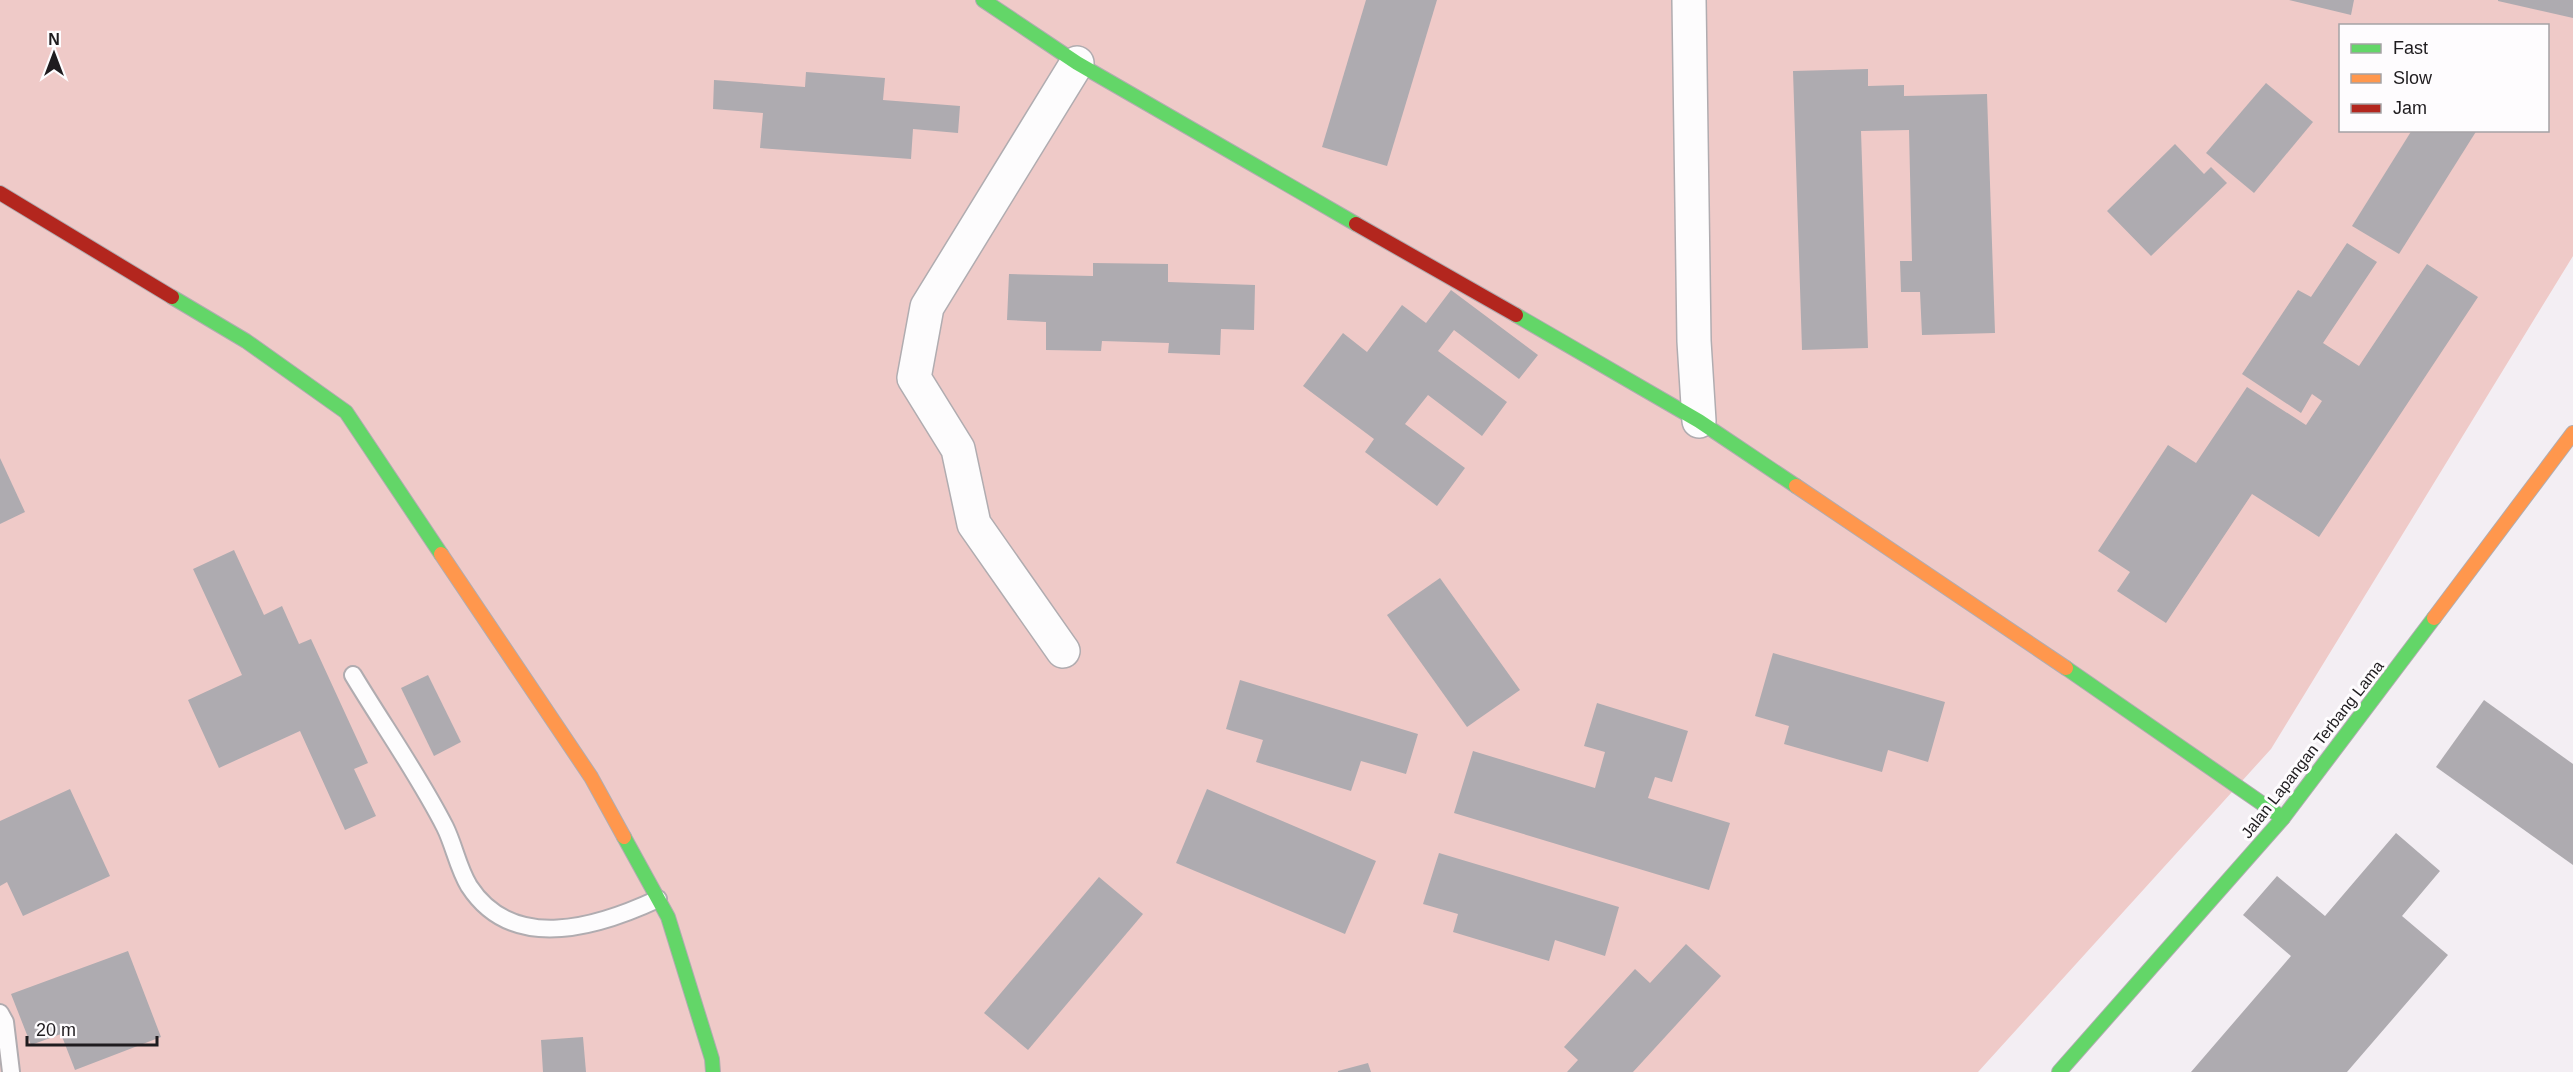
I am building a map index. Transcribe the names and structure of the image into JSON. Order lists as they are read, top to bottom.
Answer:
{
  "streets": {
    "street": ["Jalan Lapangan Terbang Lama"]
  },
  "legend": ["Fast", "Slow", "Jam"],
  "scale_bar": "20 m",
  "north": "top"
}
